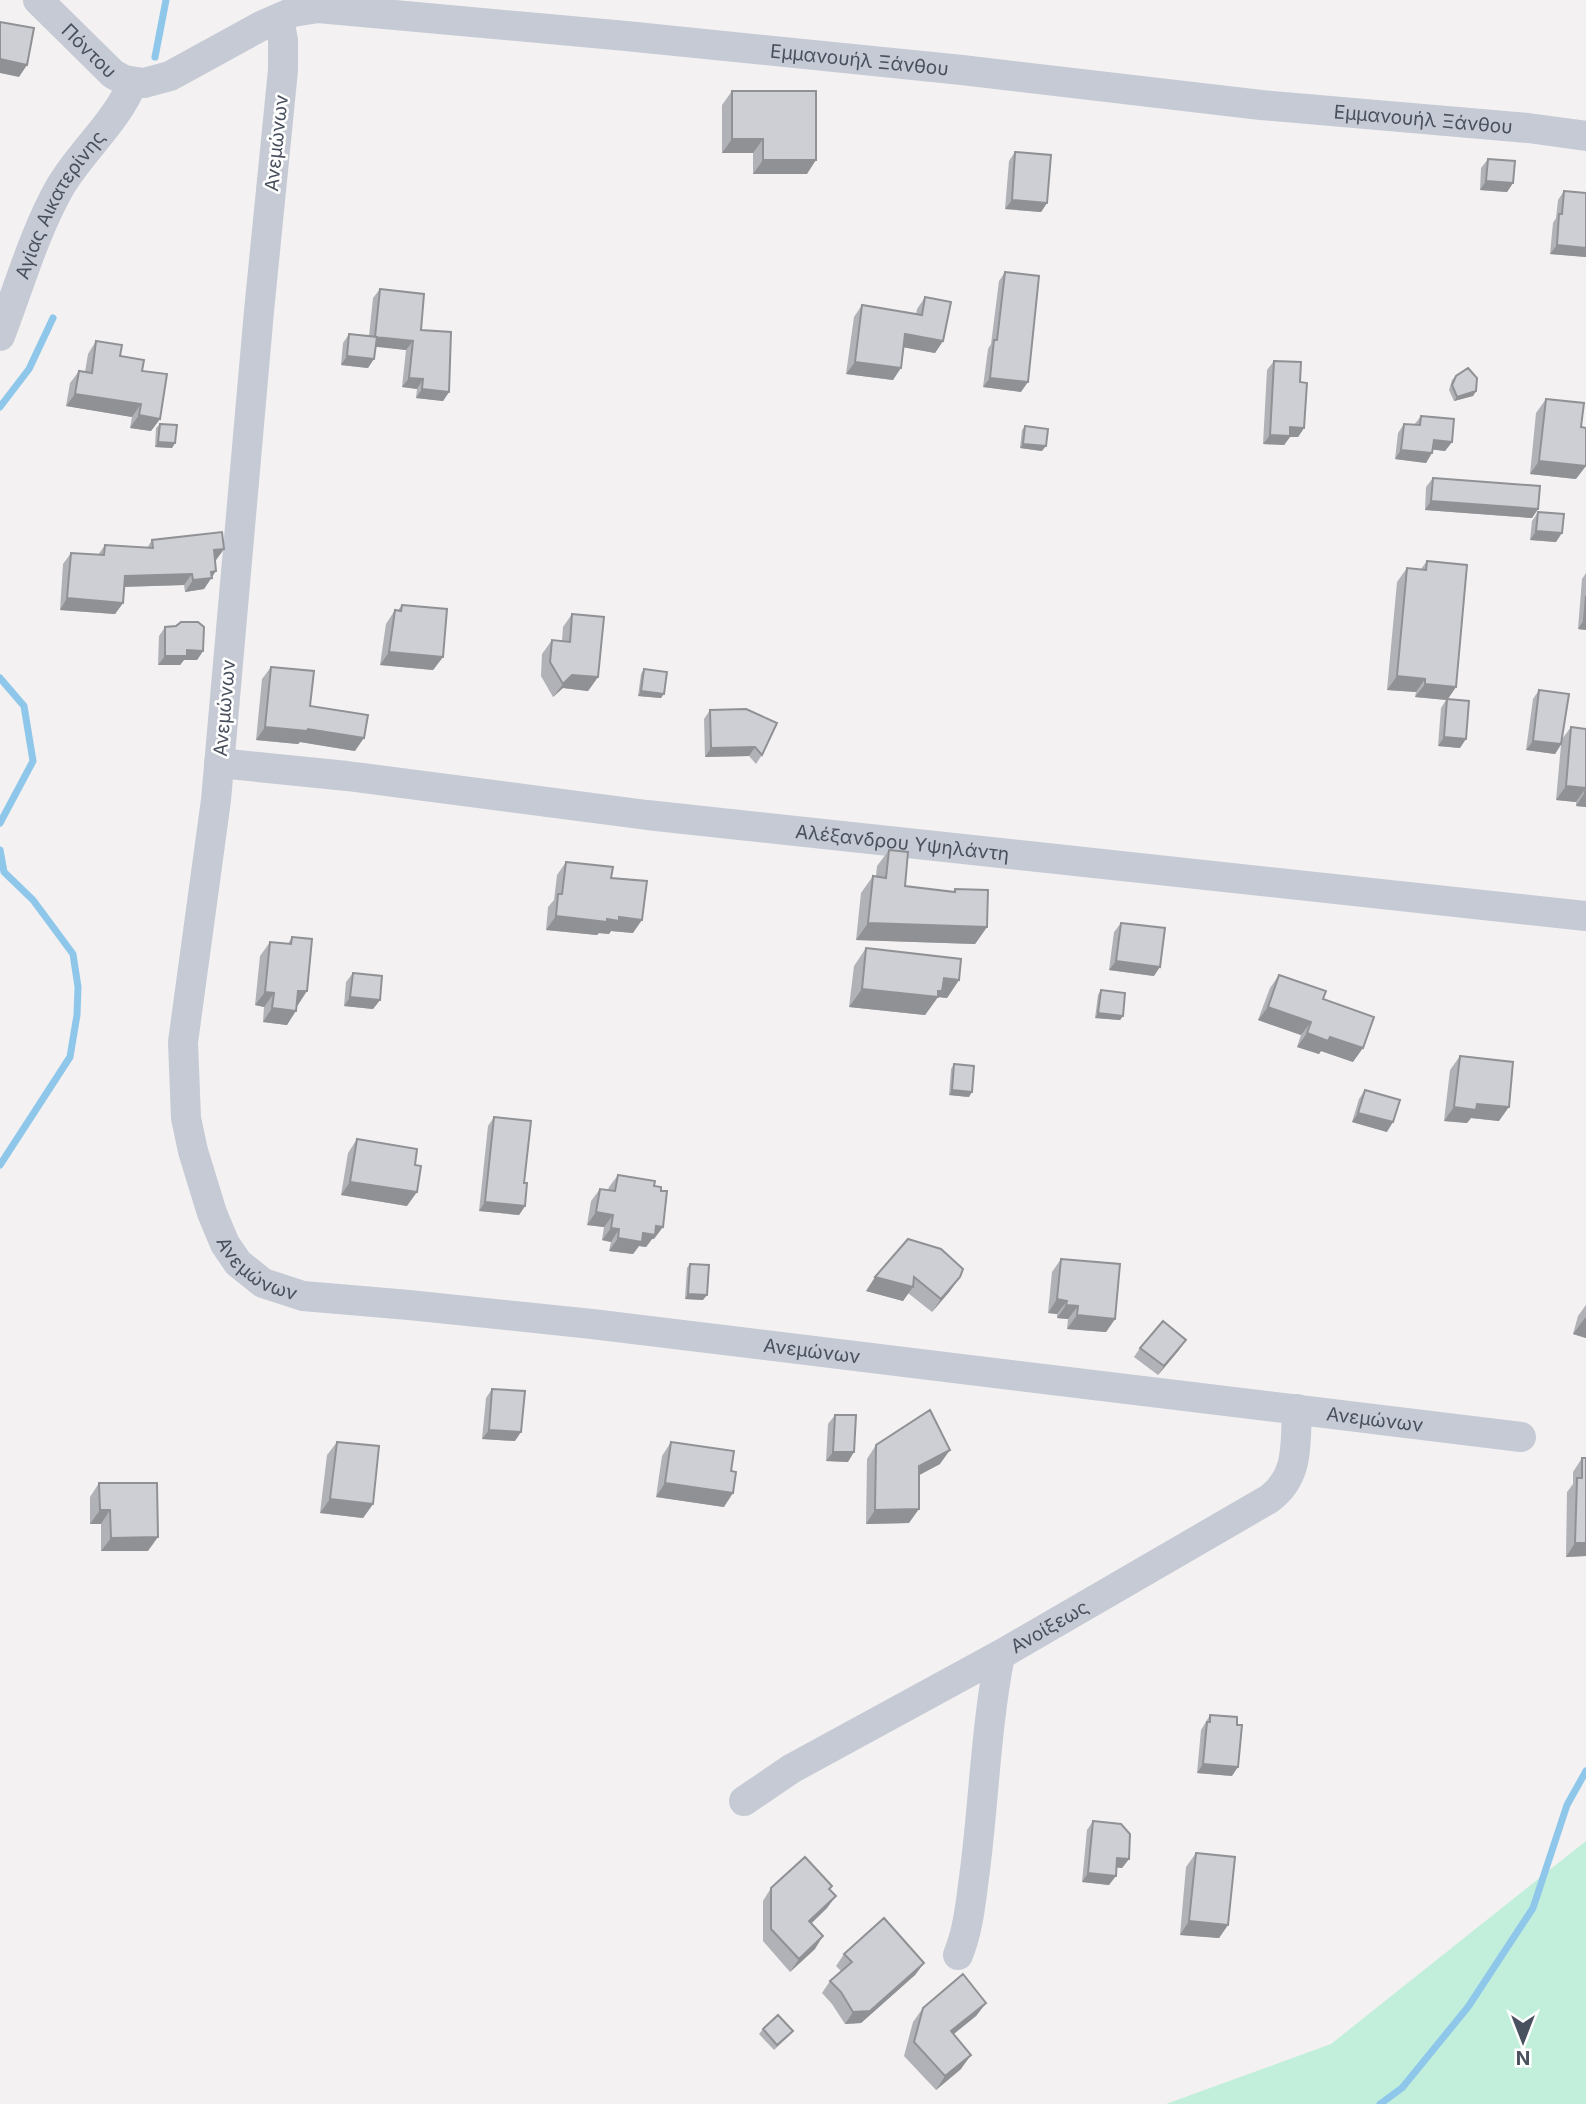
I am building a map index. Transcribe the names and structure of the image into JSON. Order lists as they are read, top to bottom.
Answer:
{
  "streets": {
    "street": [
      "Πόντου",
      "Εμμανουήλ Ξάνθου",
      "Ανεμώνων",
      "Αγίας Αικατερίνης",
      "Αλέξανδρου Υψηλάντη",
      "Ανοίξεως"
    ]
  },
  "crossings": [
    ["Πόντου", "Εμμανουήλ Ξάνθου"],
    ["Πόντου", "Αγίας Αικατερίνης"],
    ["Εμμανουήλ Ξάνθου", "Ανεμώνων"],
    ["Εμμανουήλ Ξάνθου", "Αγίας Αικατερίνης"],
    ["Ανεμώνων", "Αλέξανδρου Υψηλάντη"],
    ["Ανεμώνων", "Ανοίξεως"]
  ],
  "north": "bottom"
}
